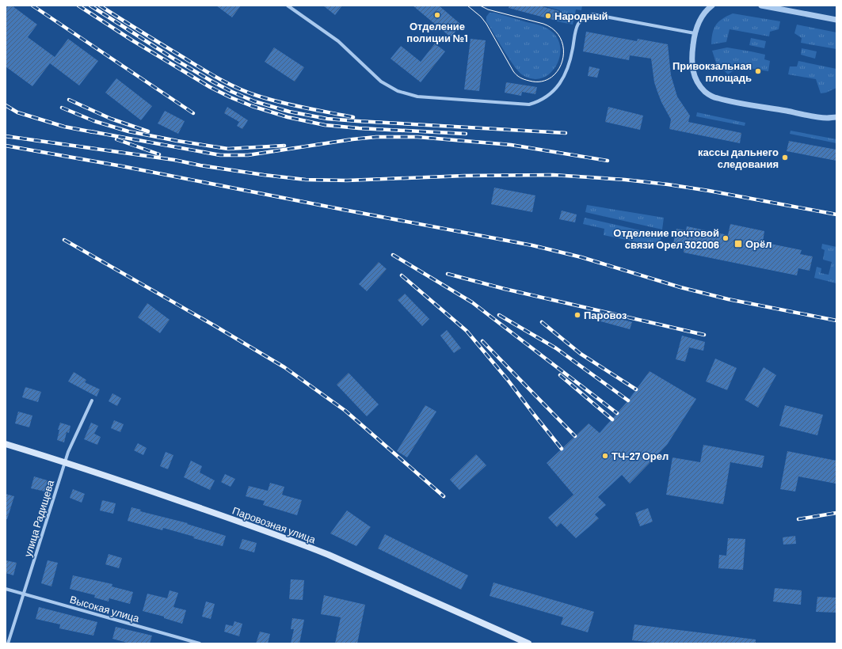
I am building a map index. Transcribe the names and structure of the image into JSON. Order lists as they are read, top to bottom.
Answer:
{
  "streets": {
    "main road": ["Паровозная улица"],
    "street": ["улица Радищева", "Высокая улица"]
  },
  "crossings": [
    ["улица Радищева", "Паровозная улица"],
    ["улица Радищева", "Высокая улица"]
  ],
  "places": {
    "other": [
      "Отделение полиции №1",
      "Народный",
      "Привокзальная площадь",
      "кассы дальнего следования",
      "Отделение почтовой связи Орел 302006",
      "Паровоз",
      "ТЧ-27 Орел"
    ],
    "transit": ["Орёл"]
  }
}
